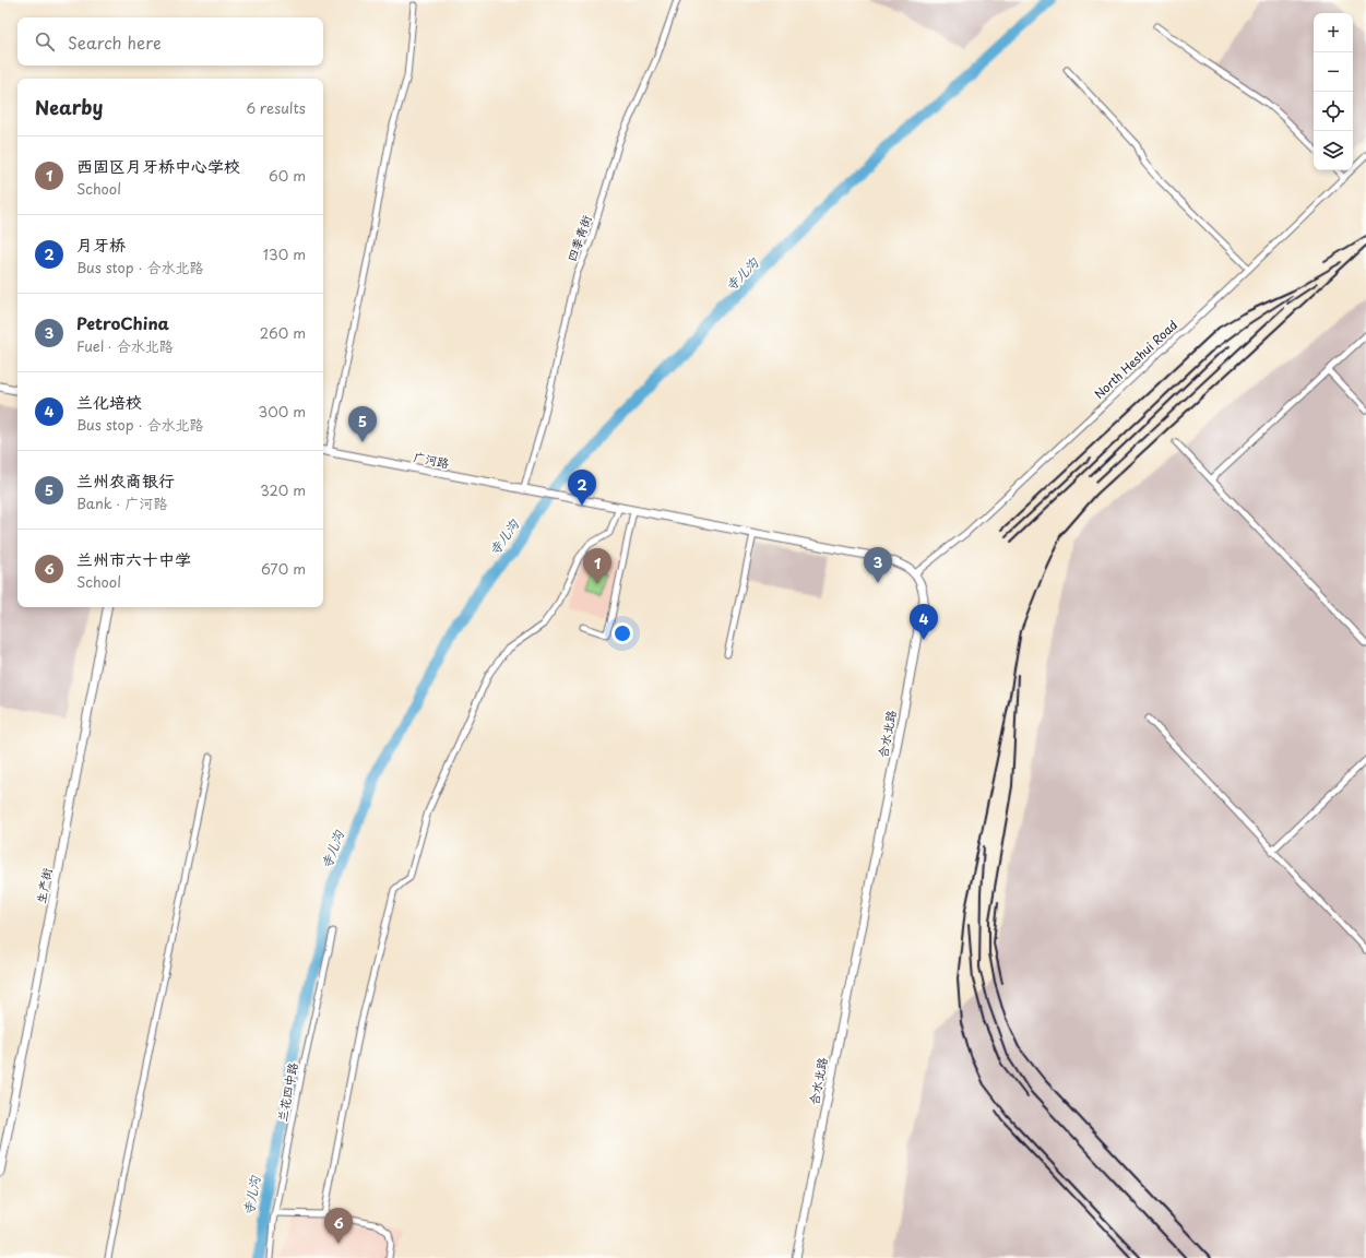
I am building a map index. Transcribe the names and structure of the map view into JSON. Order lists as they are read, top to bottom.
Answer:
{
  "streets": {
    "street": [
      "四季青街",
      "North Heshui Road",
      "广河路",
      "合水北路",
      "生产街",
      "兰花四中路"
    ]
  },
  "crossings": [
    ["四季青街", "广河路"],
    ["North Heshui Road", "合水北路"]
  ],
  "water": ["寺儿沟"],
  "page": {
    "map_buttons": ["+", "−"],
    "search": "Search here",
    "heading": ["Nearby", "6 results"],
    "list": [
      {
        "mark": "1",
        "name": "西固区月牙桥中心学校",
        "note": "School",
        "value": "60 m"
      },
      {
        "mark": "2",
        "name": "月牙桥",
        "note": "Bus stop · 合水北路",
        "value": "130 m"
      },
      {
        "mark": "3",
        "name": "PetroChina",
        "note": "Fuel · 合水北路",
        "value": "260 m"
      },
      {
        "mark": "4",
        "name": "兰化培校",
        "note": "Bus stop · 合水北路",
        "value": "300 m"
      },
      {
        "mark": "5",
        "name": "兰州农商银行",
        "note": "Bank · 广河路",
        "value": "320 m"
      },
      {
        "mark": "6",
        "name": "兰州市六十中学",
        "note": "School",
        "value": "670 m"
      }
    ],
    "pins": [
      "5",
      "2",
      "3",
      "1",
      "4",
      "6"
    ]
  }
}
